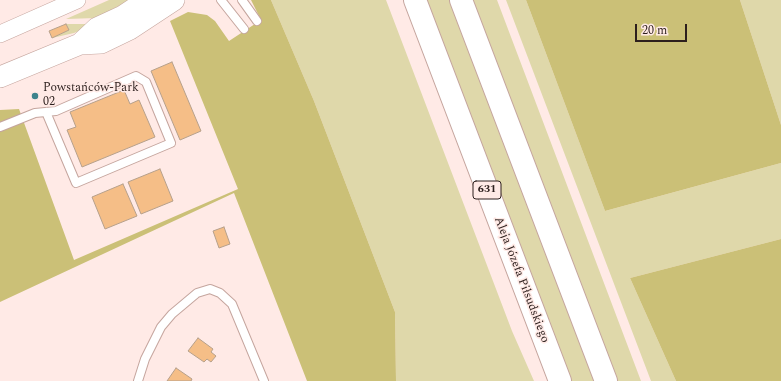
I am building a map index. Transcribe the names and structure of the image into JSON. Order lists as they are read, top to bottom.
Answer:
{
  "streets": {
    "main road": ["631", "Aleja Józefa Piłsudskiego"]
  },
  "places": ["Powstańców-Park 02"],
  "scale_bar": "20 m"
}
